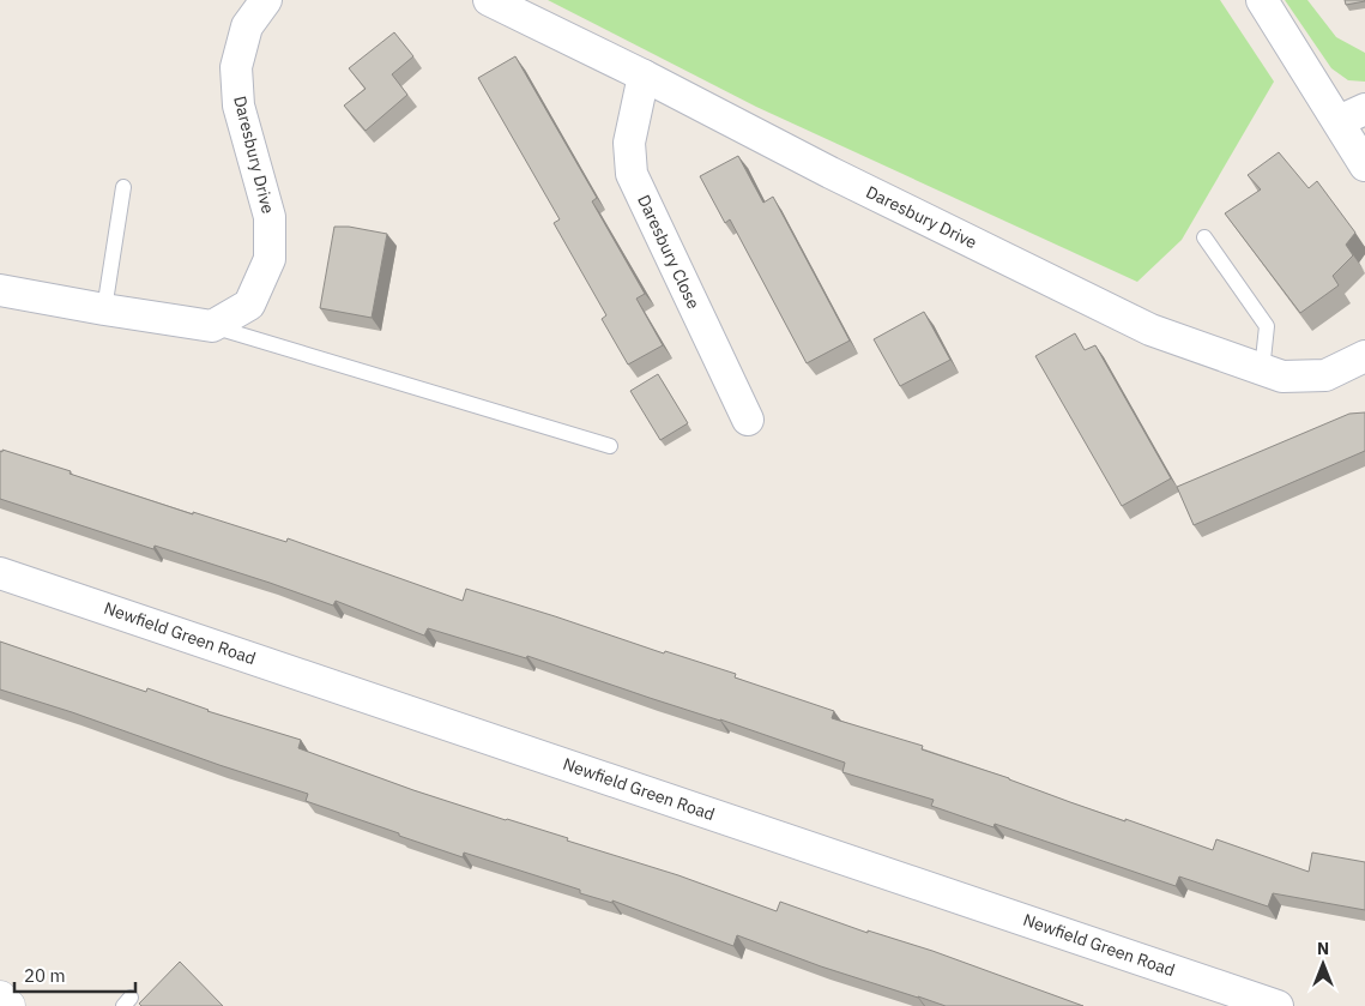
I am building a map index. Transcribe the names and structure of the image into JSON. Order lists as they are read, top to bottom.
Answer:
{
  "streets": {
    "street": ["Daresbury Drive", "Daresbury Close", "Newfield Green Road"]
  },
  "crossings": [
    ["Daresbury Drive", "Daresbury Close"]
  ],
  "scale_bar": "20 m",
  "north": "top"
}
